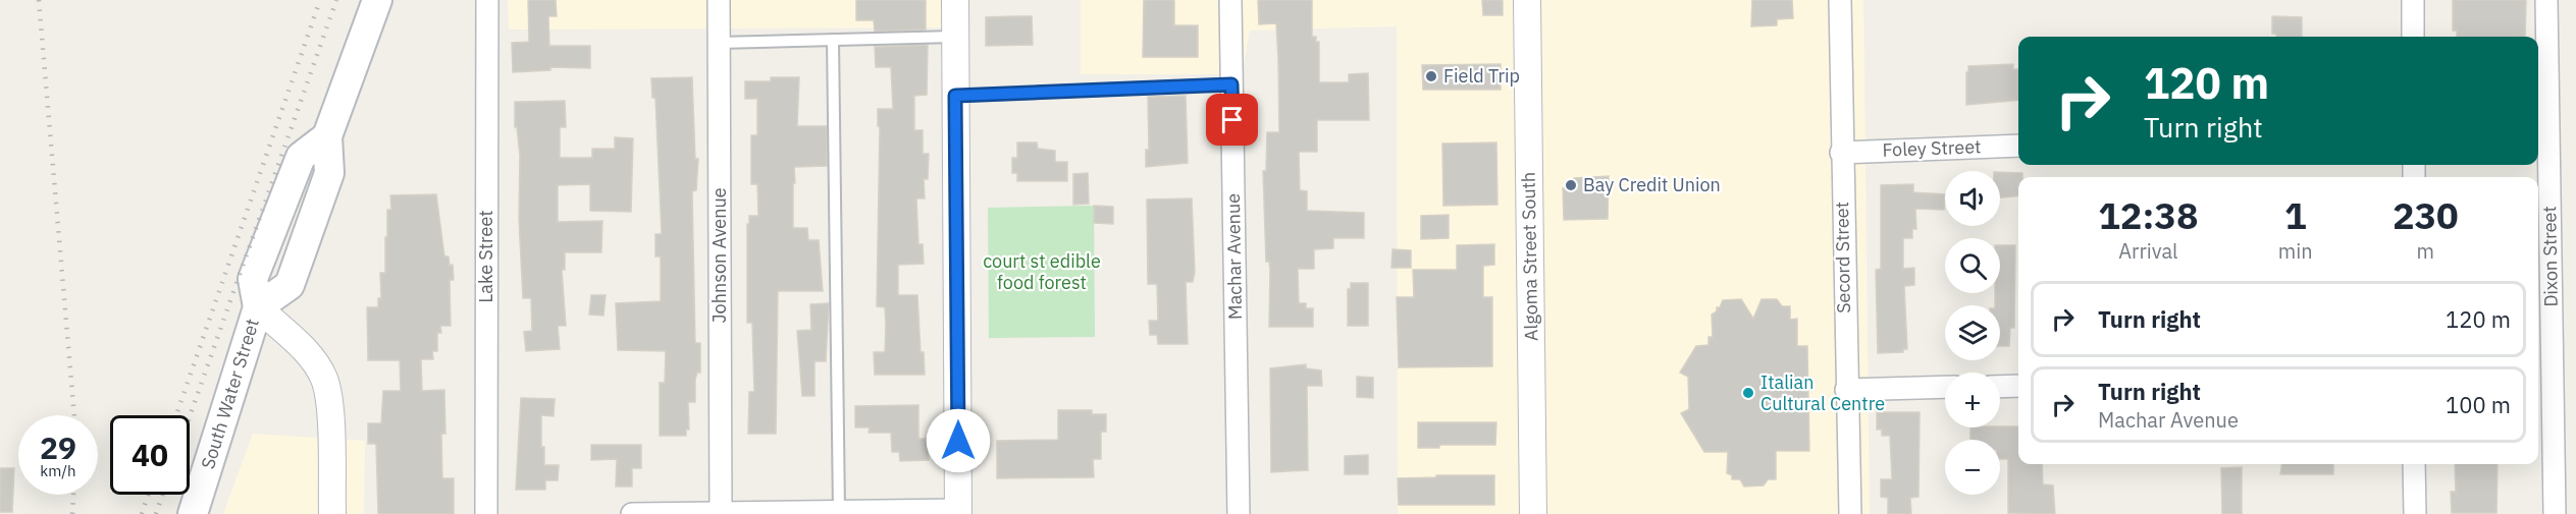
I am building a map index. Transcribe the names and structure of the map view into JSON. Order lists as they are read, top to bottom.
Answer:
{
  "streets": {
    "main road": ["South Water Street"],
    "street": [
      "Foley Street",
      "Johnson Avenue",
      "Lake Street",
      "Machar Avenue",
      "Algoma Street South",
      "Dixon Street",
      "Secord Street"
    ]
  },
  "crossings": [
    ["Foley Street", "Secord Street"]
  ],
  "parks": ["court st edible food forest"],
  "places": ["Field Trip", "Bay Credit Union", "Italian Cultural Centre"],
  "page": {
    "turn": ["120 m", "Turn right"],
    "map_buttons": ["+", "−"],
    "eta": [
      "12:38",
      "Arrival",
      "1",
      "min",
      "230",
      "m"
    ],
    "list": [
      {
        "name": "Turn right",
        "value": "120 m"
      },
      {
        "name": "Turn right",
        "note": "Machar Avenue",
        "value": "100 m"
      }
    ],
    "speed": "29 km/h",
    "limit": "40"
  }
}
